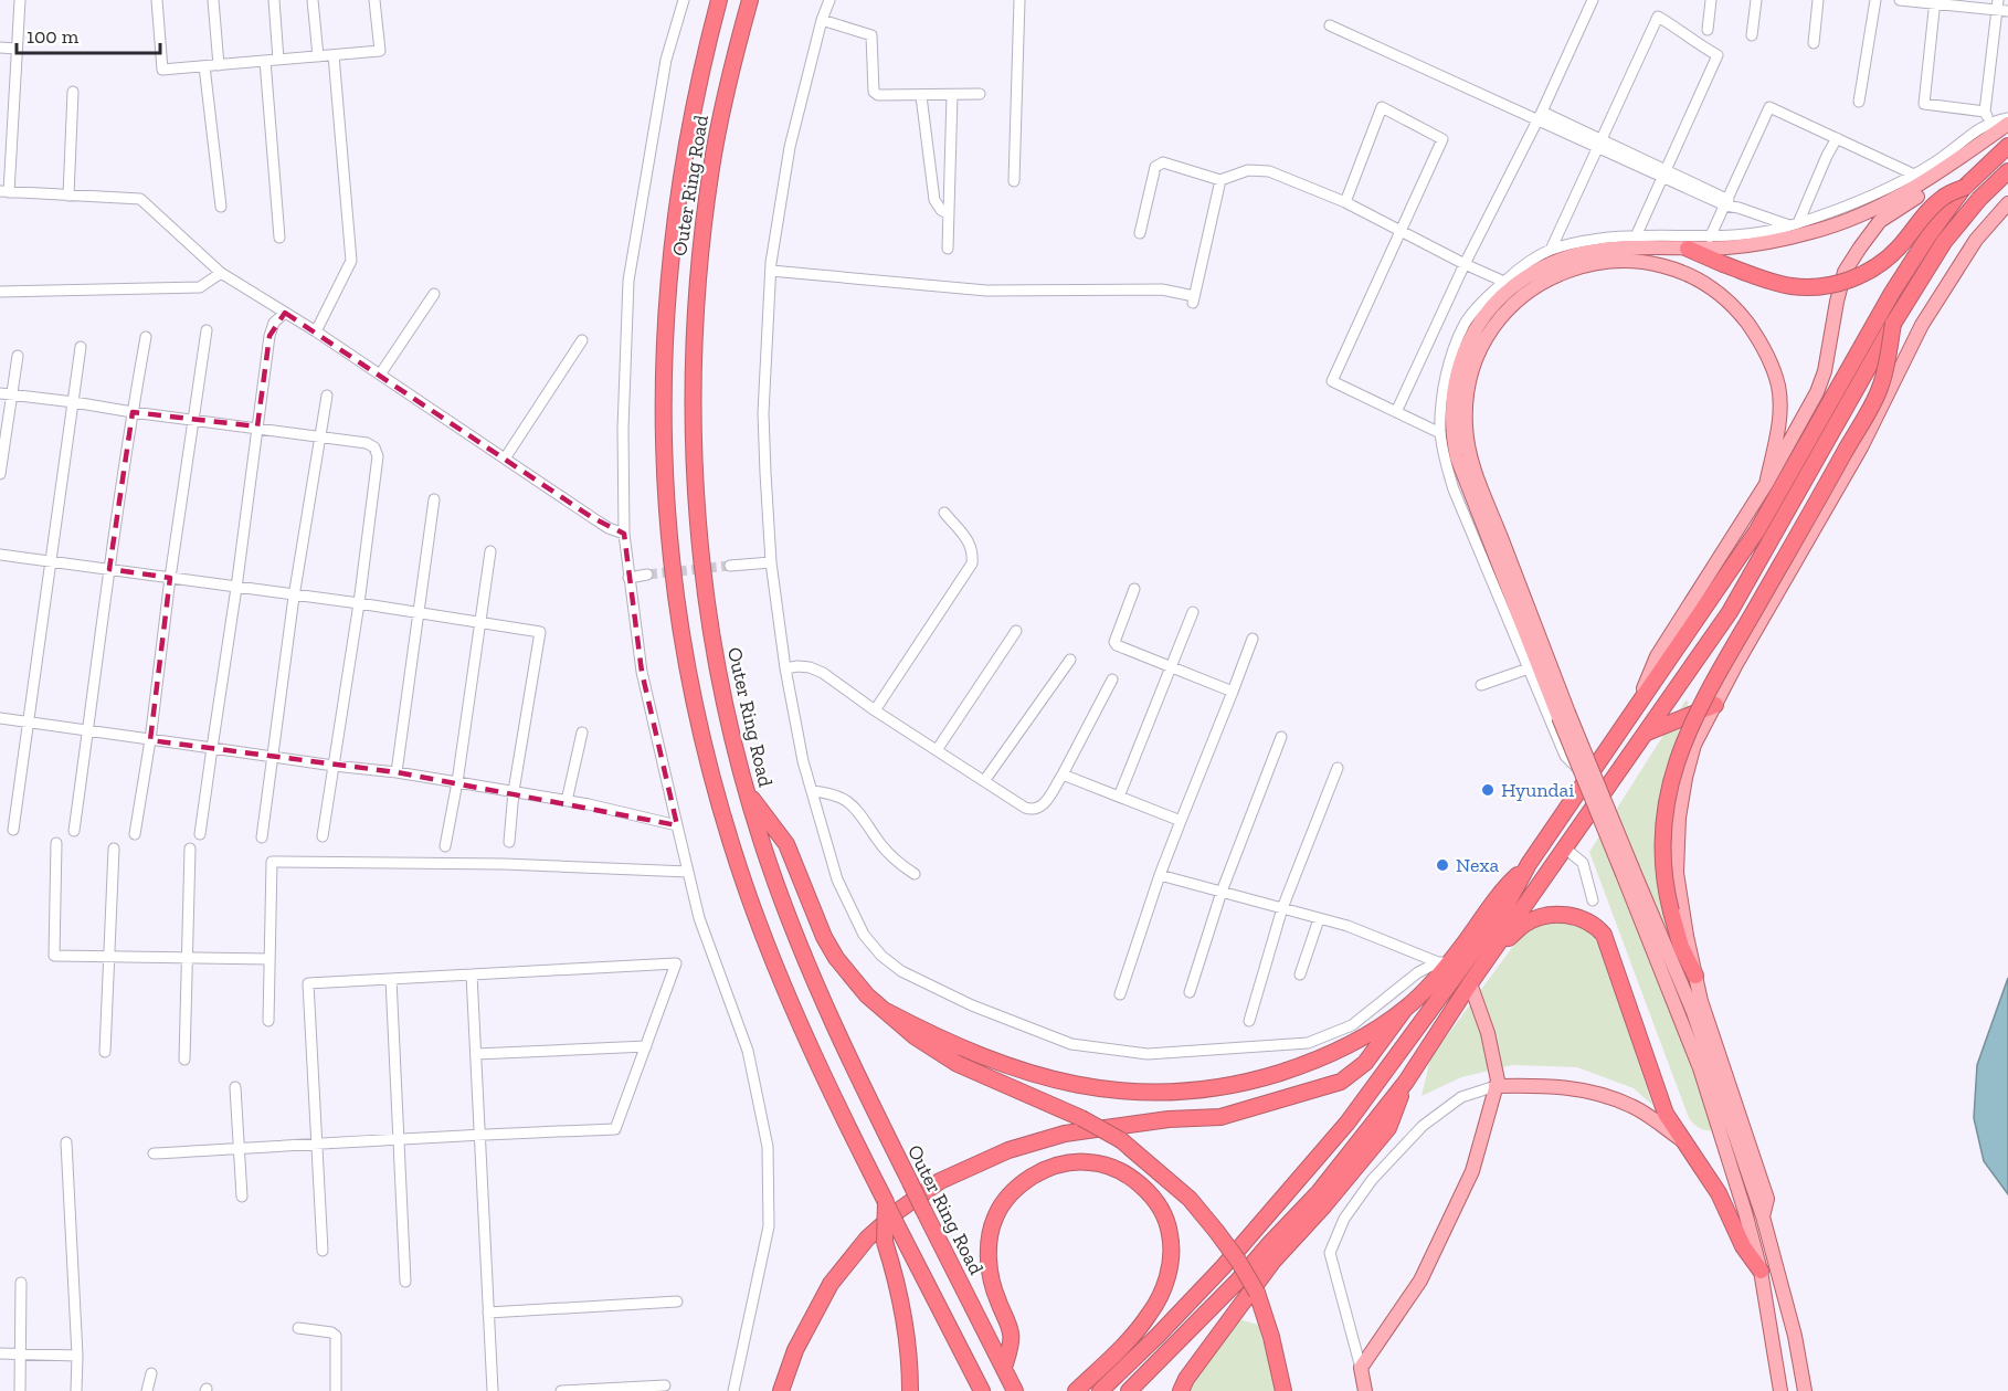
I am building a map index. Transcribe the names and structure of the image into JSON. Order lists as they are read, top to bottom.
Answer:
{
  "streets": {
    "highway": ["Outer Ring Road"]
  },
  "places": ["Hyundai", "Nexa"],
  "scale_bar": "100 m"
}
